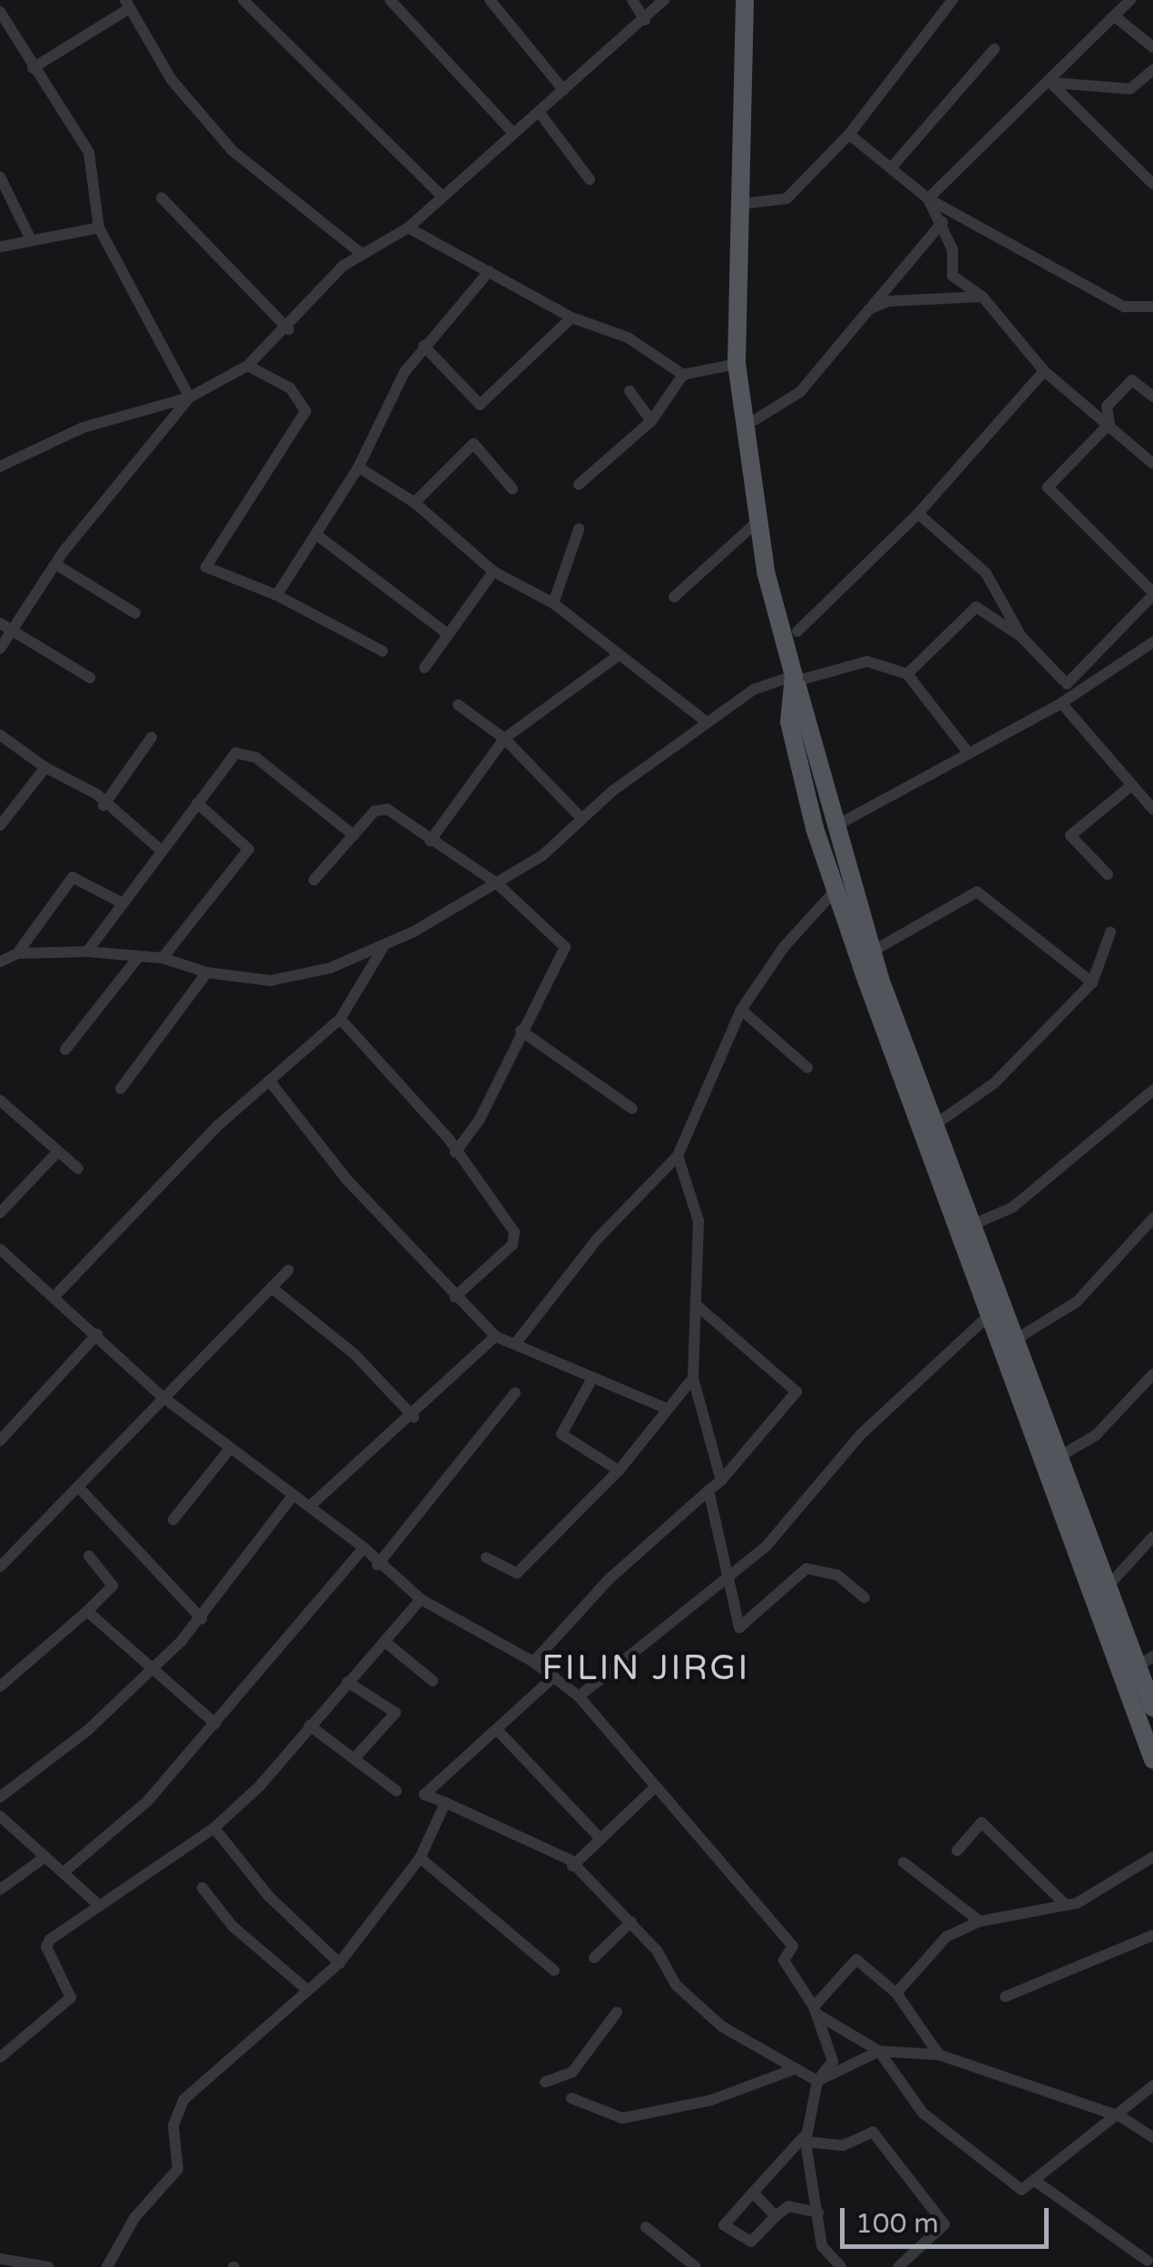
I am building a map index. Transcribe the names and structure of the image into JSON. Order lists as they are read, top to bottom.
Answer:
{
  "districts": ["FILIN JIRGI"],
  "scale_bar": "100 m"
}
